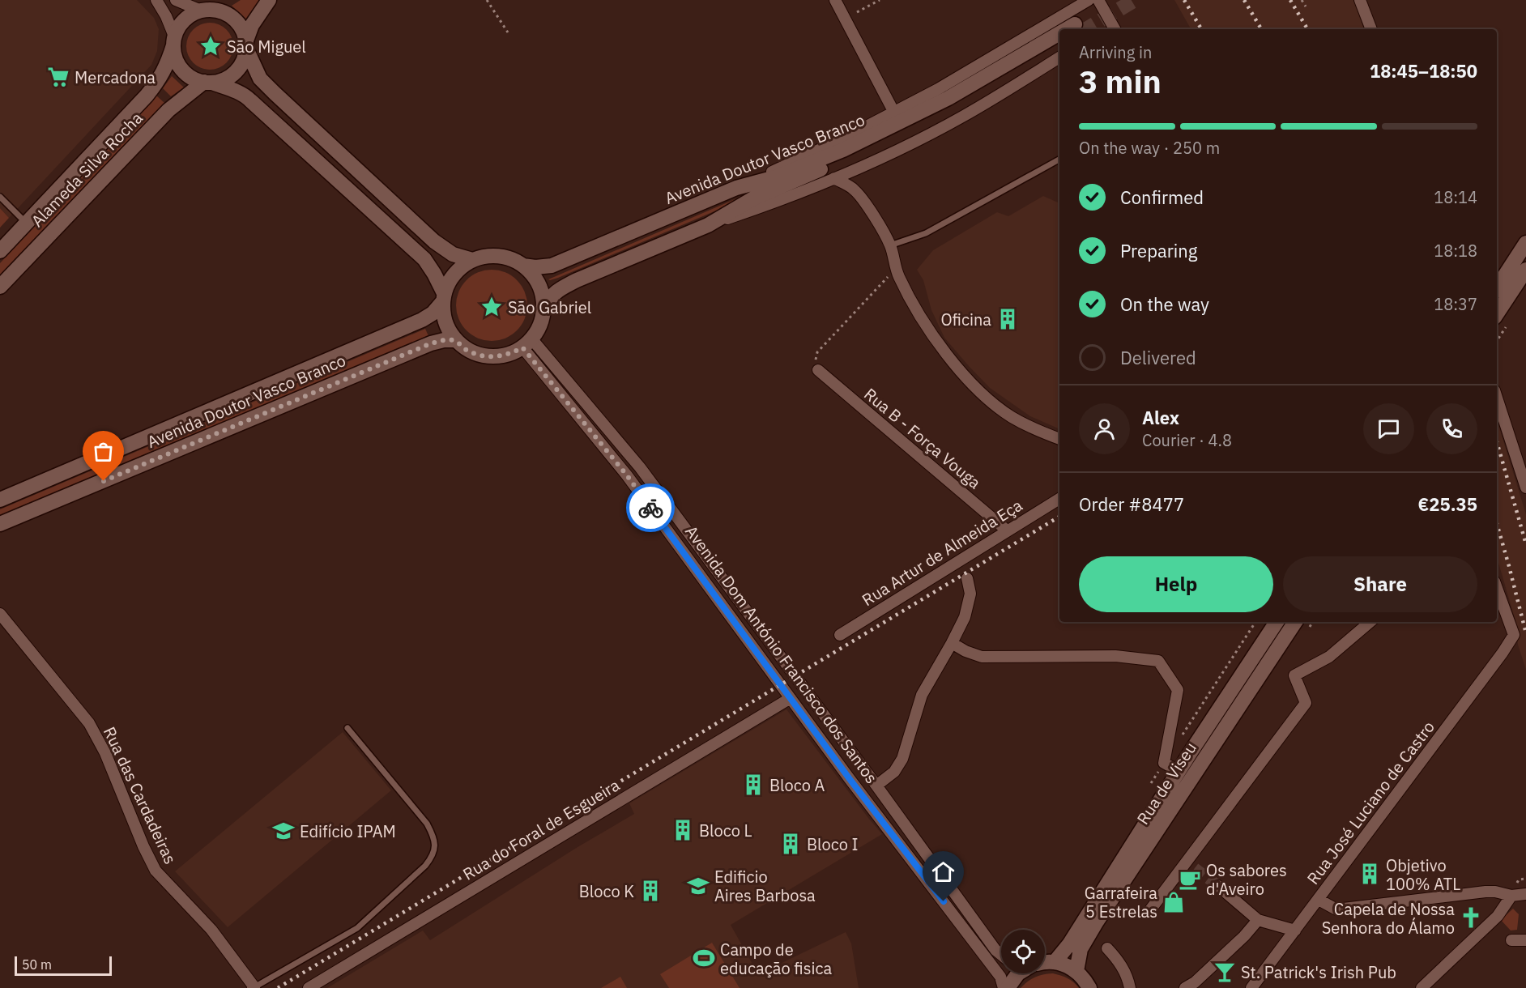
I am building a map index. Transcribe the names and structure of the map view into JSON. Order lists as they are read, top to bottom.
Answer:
{
  "streets": {
    "main road": ["Avenida Doutor Vasco Branco", "Alameda Silva Rocha", "Rua de Viseu"],
    "street": [
      "Rua B - Força Vouga",
      "Rua Artur de Almeida Eça",
      "Avenida Dom António Francisco dos Santos",
      "Rua das Cardadeiras",
      "Rua José Luciano de Castro",
      "Rua do Foral de Esgueira"
    ]
  },
  "crossings": [
    ["Avenida Doutor Vasco Branco", "Avenida Dom António Francisco dos Santos"],
    ["Rua B - Força Vouga", "Rua Artur de Almeida Eça"],
    ["Avenida Dom António Francisco dos Santos", "Rua do Foral de Esgueira"]
  ],
  "places": {
    "place": ["São Miguel", "São Gabriel"],
    "supermarket": ["Mercadona"],
    "building": [
      "Oficina",
      "Bloco A",
      "Bloco L",
      "Bloco I",
      "Objetivo 100% ATL",
      "Bloco K"
    ],
    "school or university": ["Edifício IPAM", "Edificio Aires Barbosa"],
    "cafe": ["Os sabores d'Aveiro"],
    "shop": ["Garrafeira 5 Estrelas"],
    "church": ["Capela de Nossa Senhora do Álamo"],
    "sports": ["Campo de educação fisica"],
    "bar": ["St. Patrick's Irish Pub"]
  },
  "scale_bar": "50 m",
  "page": {
    "heading": ["3 min", "Arriving in", "18:45–18:50"],
    "panel": [
      "Alex",
      "Courier · 4.8",
      "Order #8477",
      "€25.35"
    ],
    "bar": "On the way · 250 m",
    "list": [
      ["Confirmed", "18:14"],
      ["Preparing", "18:18"],
      ["On the way", "18:37"],
      "Delivered"
    ],
    "buttons": ["Help", "Share"],
    "scale": "50 m"
  }
}
